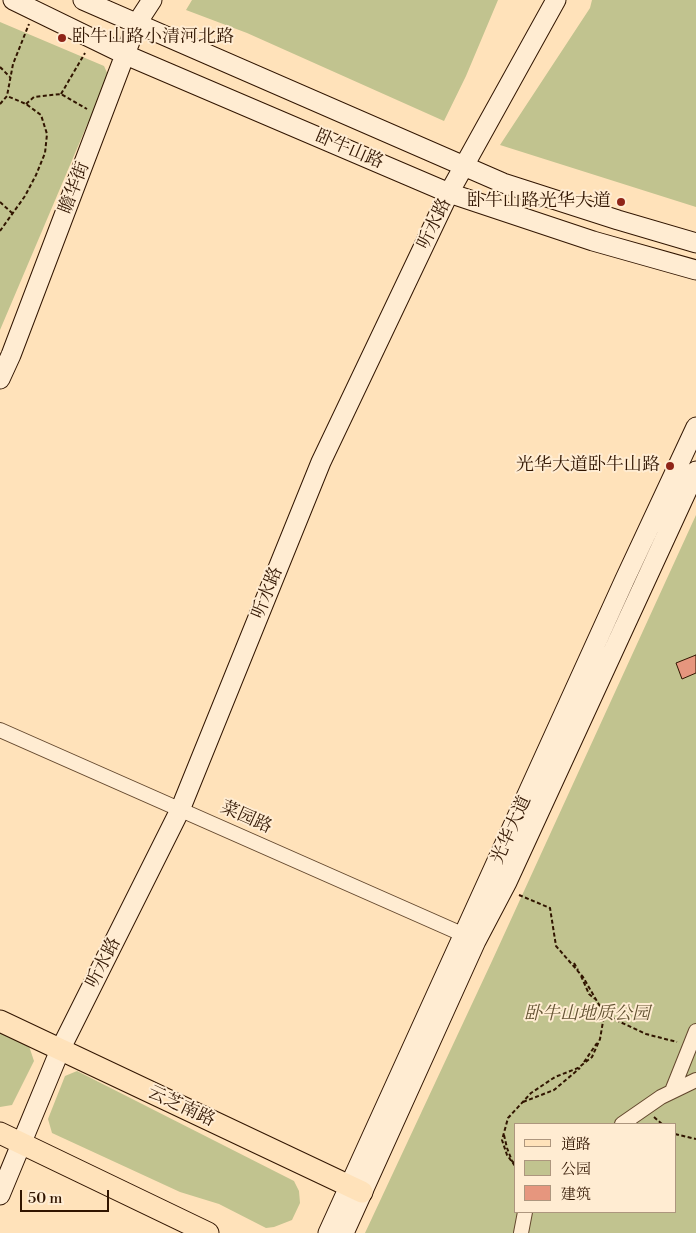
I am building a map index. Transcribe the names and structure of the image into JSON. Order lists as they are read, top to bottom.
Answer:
{
  "streets": {
    "main road": [
      "卧牛山路",
      "瞻华街",
      "听水路",
      "光华大道",
      "云芝南路"
    ],
    "street": ["菜园路"]
  },
  "crossings": [
    ["卧牛山路", "瞻华街"],
    ["卧牛山路", "听水路"],
    ["听水路", "菜园路"],
    ["听水路", "云芝南路"],
    ["菜园路", "光华大道"],
    ["光华大道", "云芝南路"]
  ],
  "parks": ["卧牛山地质公园"],
  "places": ["卧牛山路小清河北路", "卧牛山路光华大道", "光华大道卧牛山路"],
  "legend": ["道路", "公园", "建筑"],
  "scale_bar": "50 m"
}
